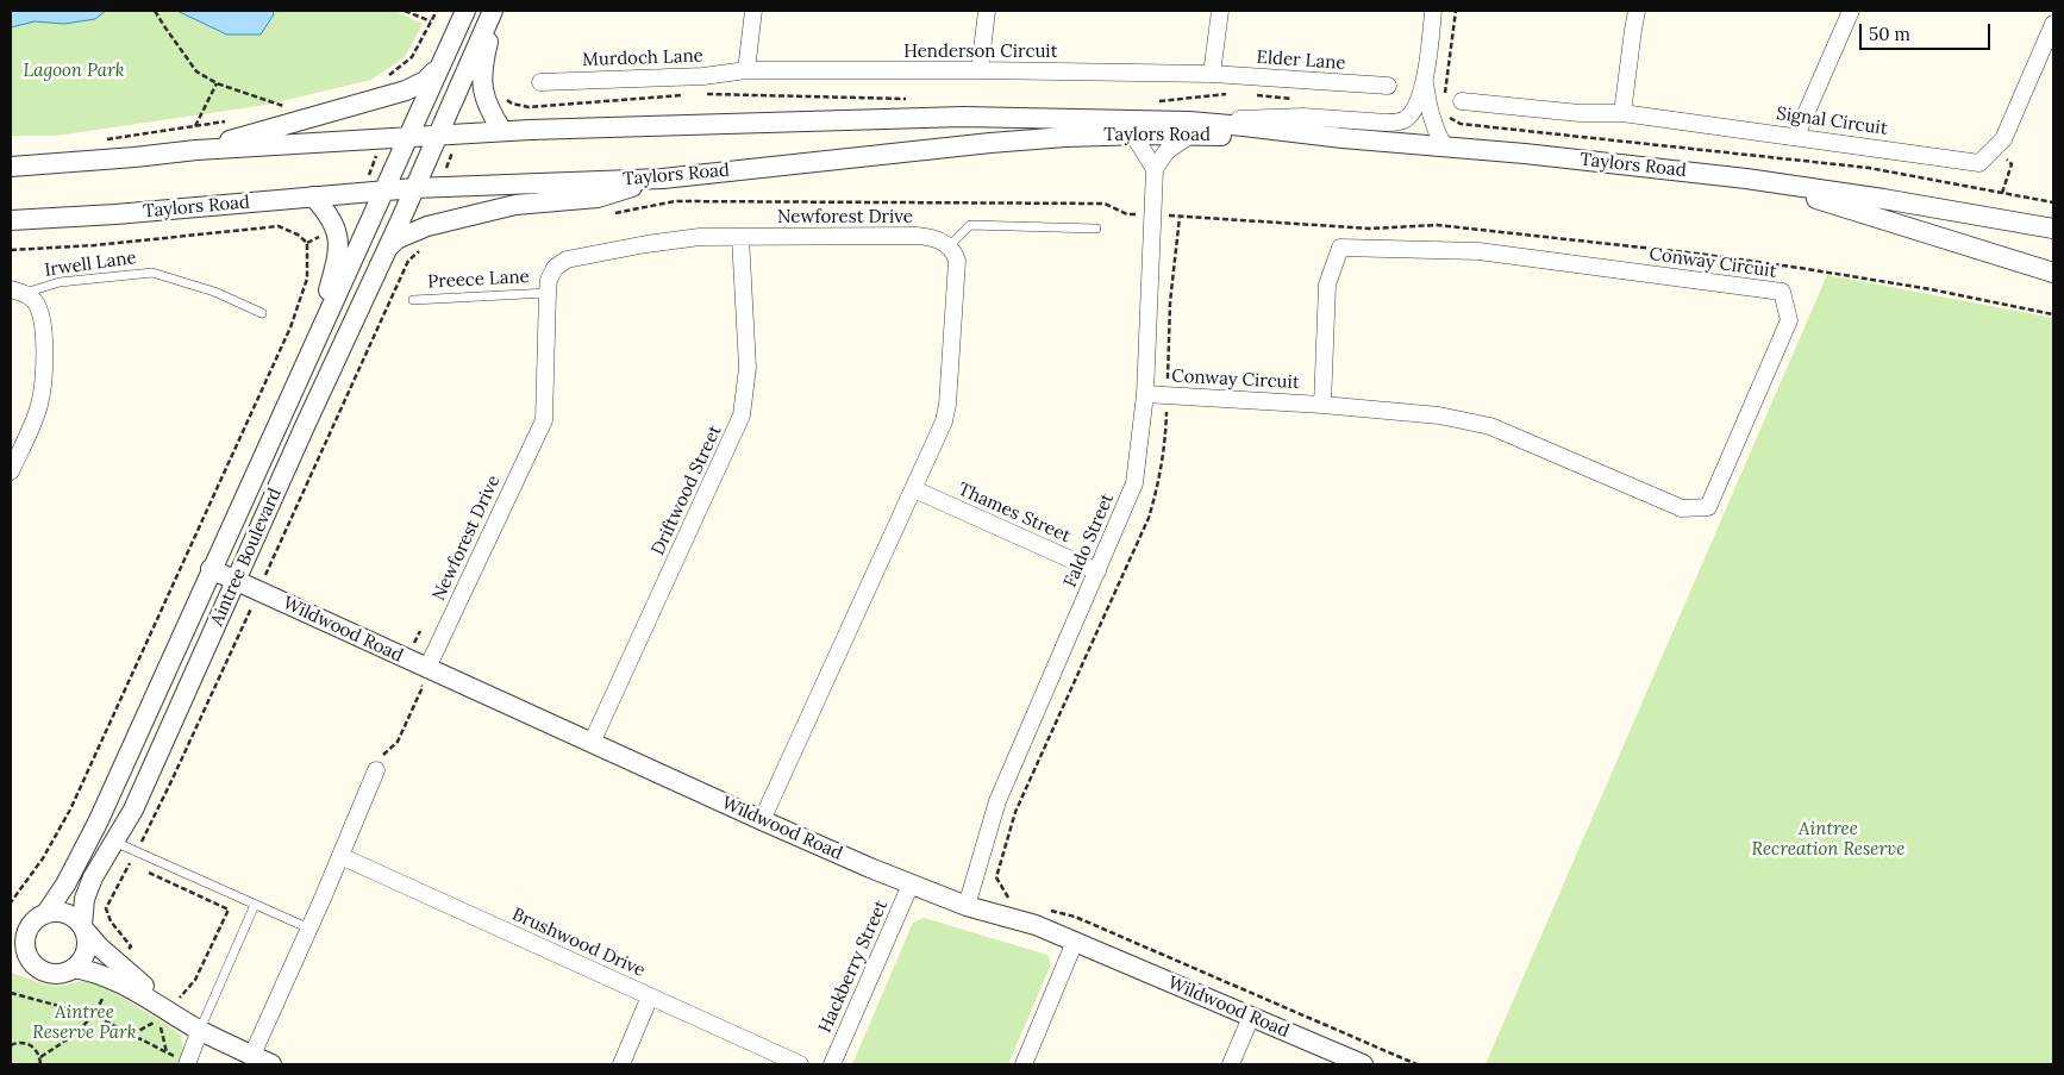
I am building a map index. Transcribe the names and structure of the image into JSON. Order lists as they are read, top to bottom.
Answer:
{
  "streets": {
    "street": [
      "Henderson Circuit",
      "Murdoch Lane",
      "Elder Lane",
      "Signal Circuit",
      "Taylors Road",
      "Newforest Drive",
      "Conway Circuit",
      "Driftwood Street",
      "Thames Street",
      "Faldo Street",
      "Aintree Boulevard",
      "Wildwood Road",
      "Brushwood Drive",
      "Hackberry Street"
    ],
    "lane": ["Irwell Lane", "Preece Lane"]
  },
  "crossings": [
    ["Henderson Circuit", "Murdoch Lane"],
    ["Henderson Circuit", "Elder Lane"],
    ["Taylors Road", "Aintree Boulevard"],
    ["Newforest Drive", "Preece Lane"],
    ["Newforest Drive", "Driftwood Street"],
    ["Newforest Drive", "Wildwood Road"],
    ["Conway Circuit", "Faldo Street"],
    ["Driftwood Street", "Wildwood Road"],
    ["Thames Street", "Faldo Street"],
    ["Faldo Street", "Wildwood Road"],
    ["Aintree Boulevard", "Wildwood Road"],
    ["Wildwood Road", "Hackberry Street"]
  ],
  "parks": ["Lagoon Park", "Aintree Recreation Reserve", "Aintree Reserve Park"],
  "scale_bar": "50 m"
}
